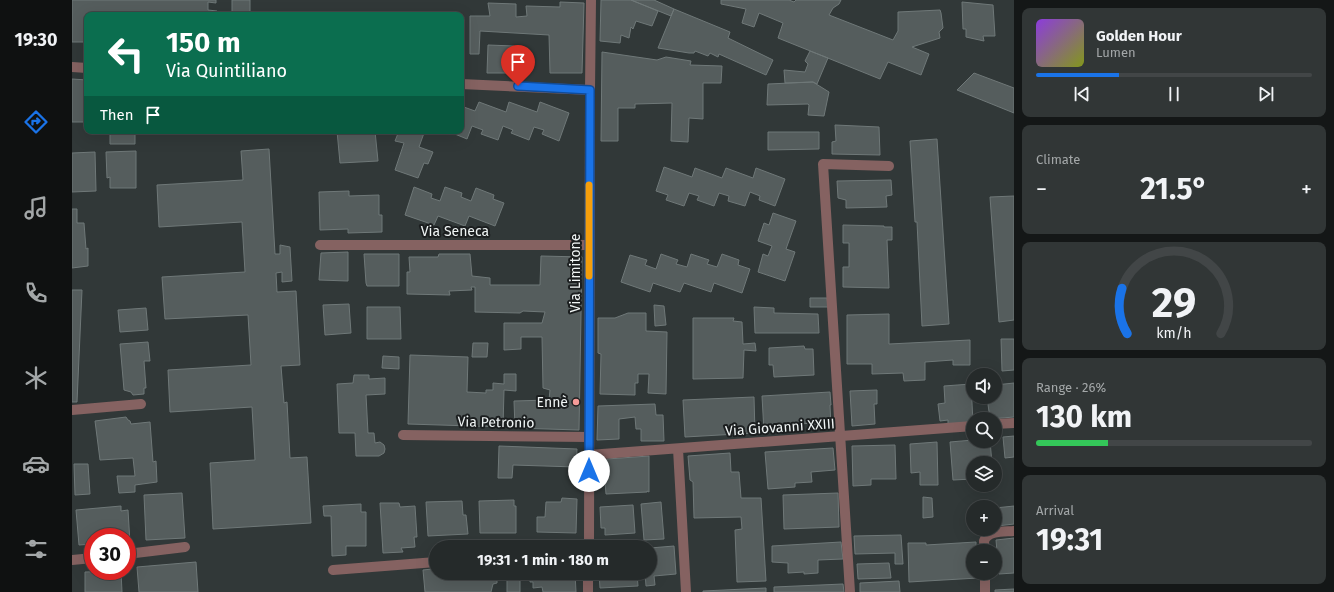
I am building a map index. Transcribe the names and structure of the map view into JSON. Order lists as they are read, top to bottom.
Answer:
{
  "streets": {
    "street": [
      "Via Seneca",
      "Via Limitone",
      "Via Petronio",
      "Via Giovanni XXIII"
    ]
  },
  "crossings": [
    ["Via Seneca", "Via Limitone"],
    ["Via Limitone", "Via Petronio"],
    ["Via Limitone", "Via Giovanni XXIII"]
  ],
  "places": ["Ennè"],
  "page": {
    "tabs": "19:30",
    "turn": ["150 m", "Via Quintiliano"],
    "song": ["Golden Hour", "Lumen"],
    "then": "Then",
    "tile": [
      "Climate",
      ["Range · 26%", "130 km"],
      ["Arrival", "19:31"]
    ],
    "heat": ["−", "21.5°", "+"],
    "map_buttons": ["+", "−"],
    "limit": "30",
    "trip": "19:31 · 1 min · 180 m",
    "gauge": ["29", "km/h"]
  }
}
